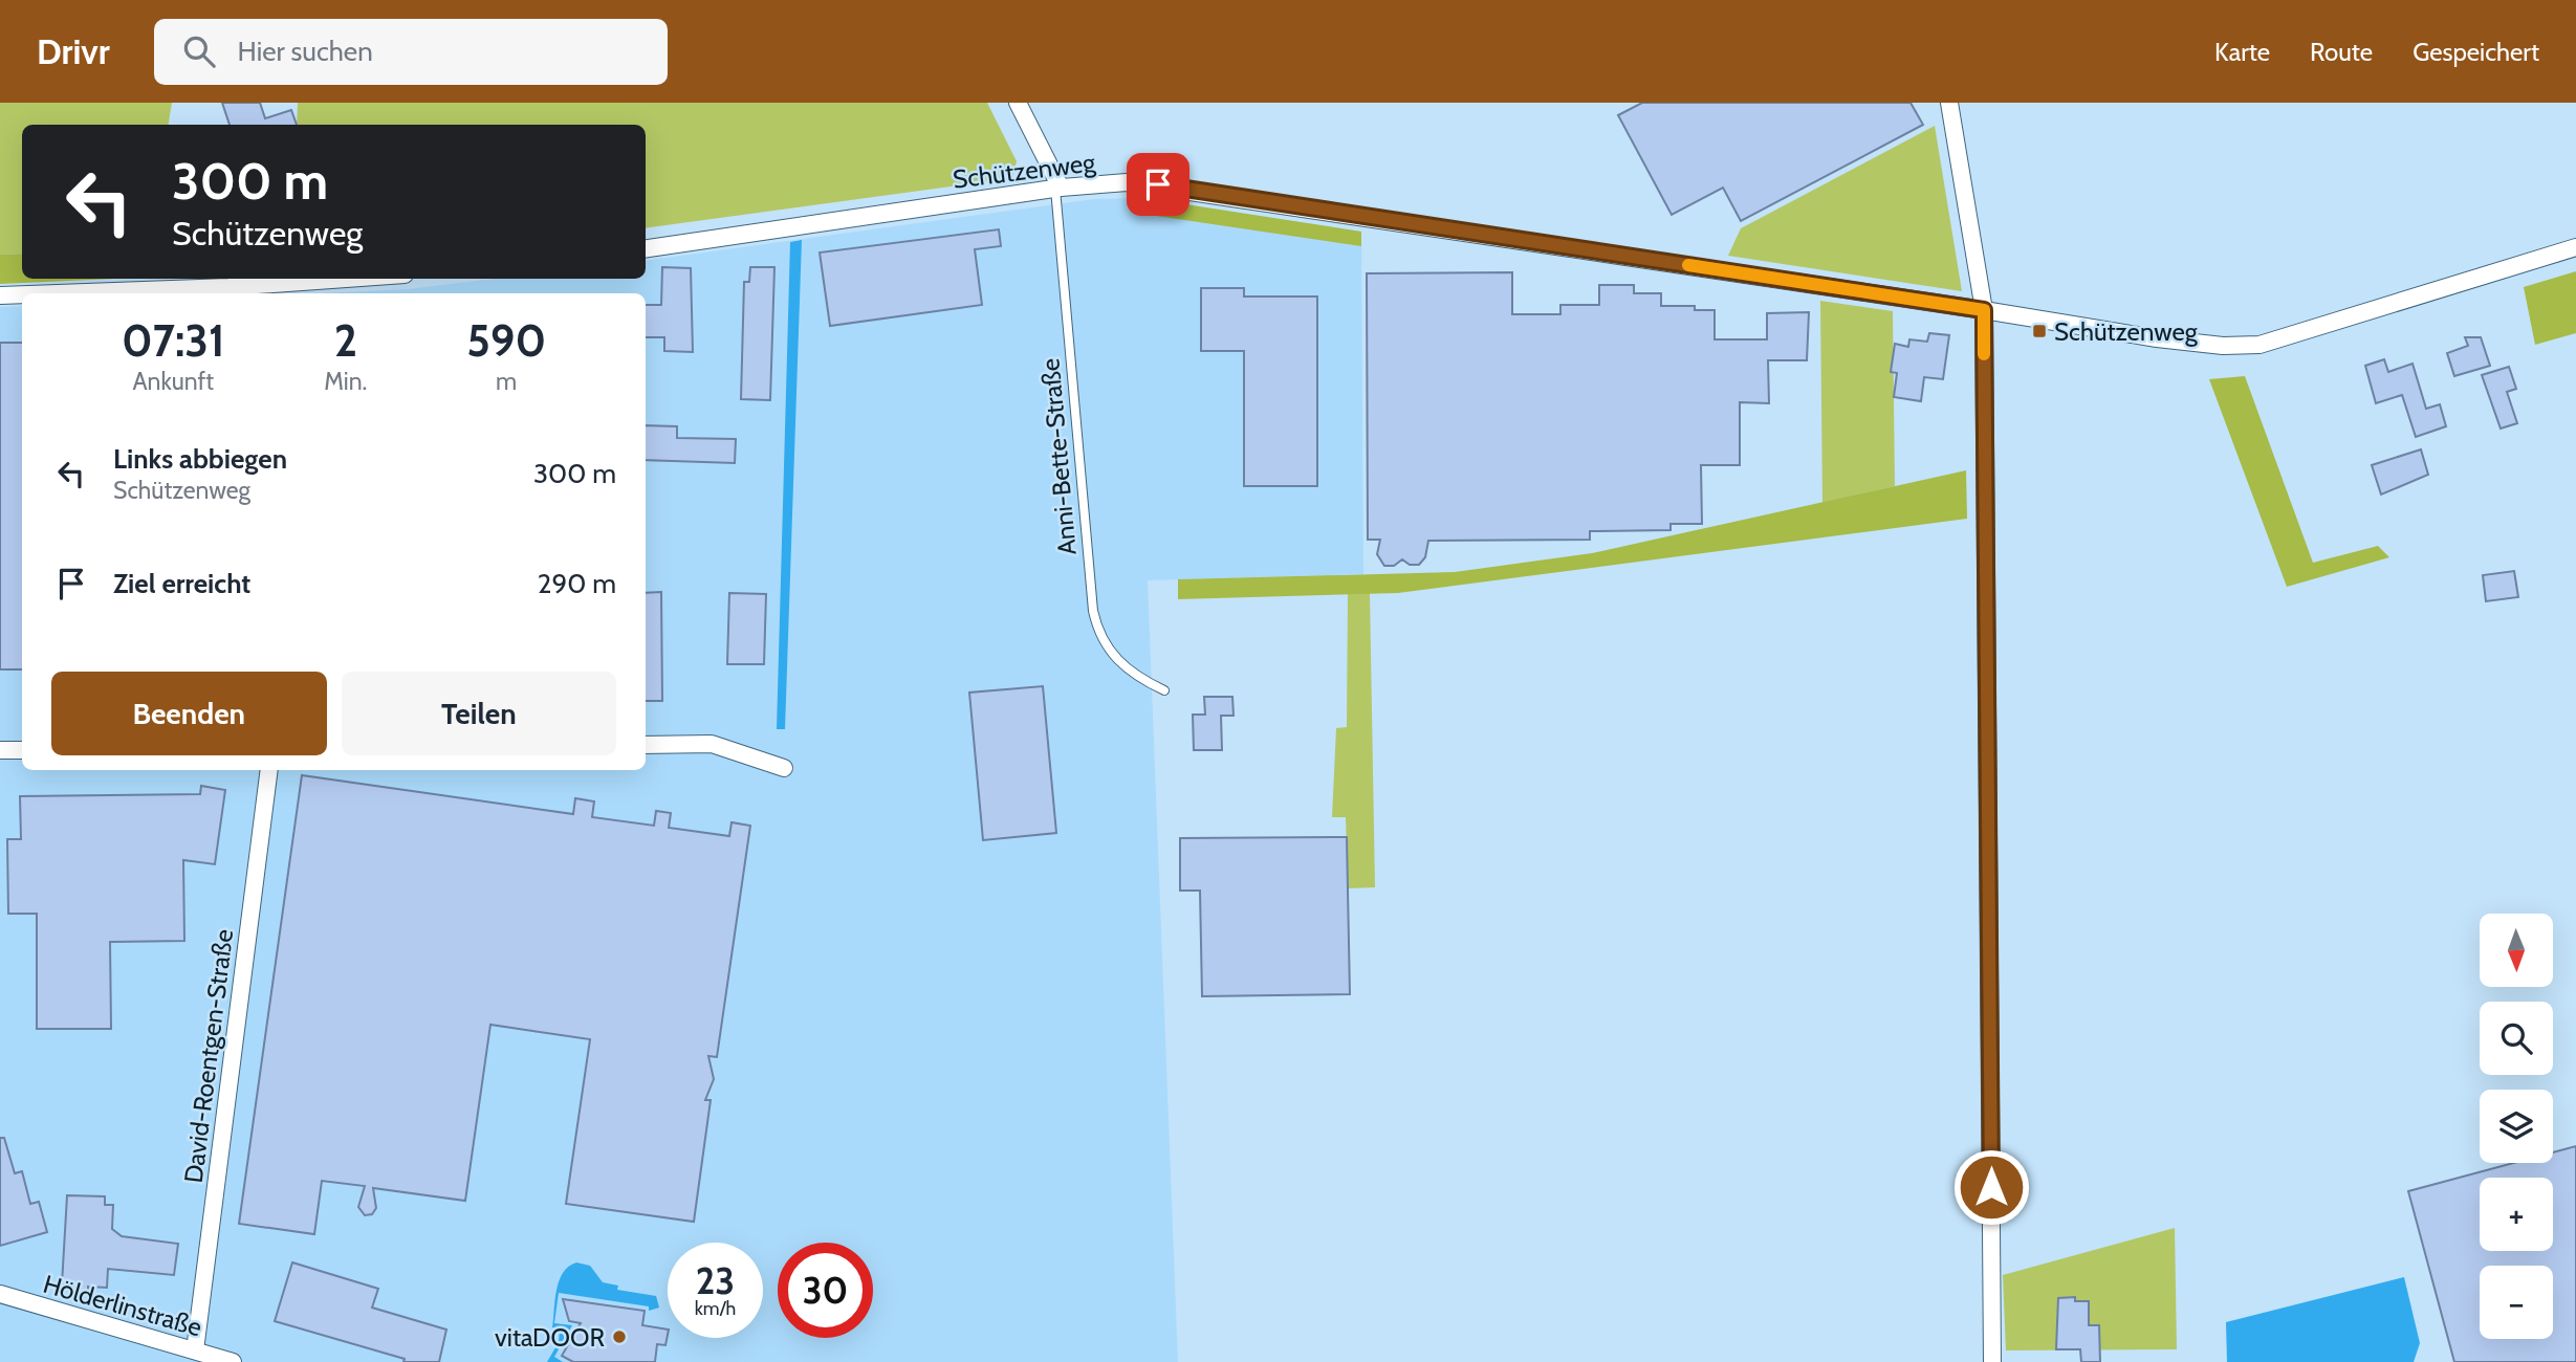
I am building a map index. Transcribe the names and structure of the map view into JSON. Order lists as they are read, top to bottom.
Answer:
{
  "streets": {
    "street": ["Schützenweg", "David-Roentgen-Straße", "Hölderlinstraße"],
    "lane": ["Anni-Bette-Straße"]
  },
  "crossings": [
    ["Schützenweg", "Anni-Bette-Straße"],
    ["David-Roentgen-Straße", "Hölderlinstraße"]
  ],
  "places": {
    "transit": ["Schützenweg"],
    "other": ["vitaDOOR"]
  },
  "north": "bottom",
  "page": {
    "header": "Drivr",
    "search": "Hier suchen",
    "nav": ["Karte", "Route", "Gespeichert"],
    "turn": ["300 m", "Schützenweg"],
    "eta": [
      "07:31",
      "Ankunft",
      "2",
      "Min.",
      "590",
      "m"
    ],
    "list": [
      {
        "name": "Links abbiegen",
        "note": "Schützenweg",
        "value": "300 m"
      },
      {
        "name": "Ziel erreicht",
        "value": "290 m"
      }
    ],
    "buttons": ["Beenden", "Teilen"],
    "map_buttons": ["+", "−"],
    "speed": "23 km/h",
    "limit": "30"
  }
}
